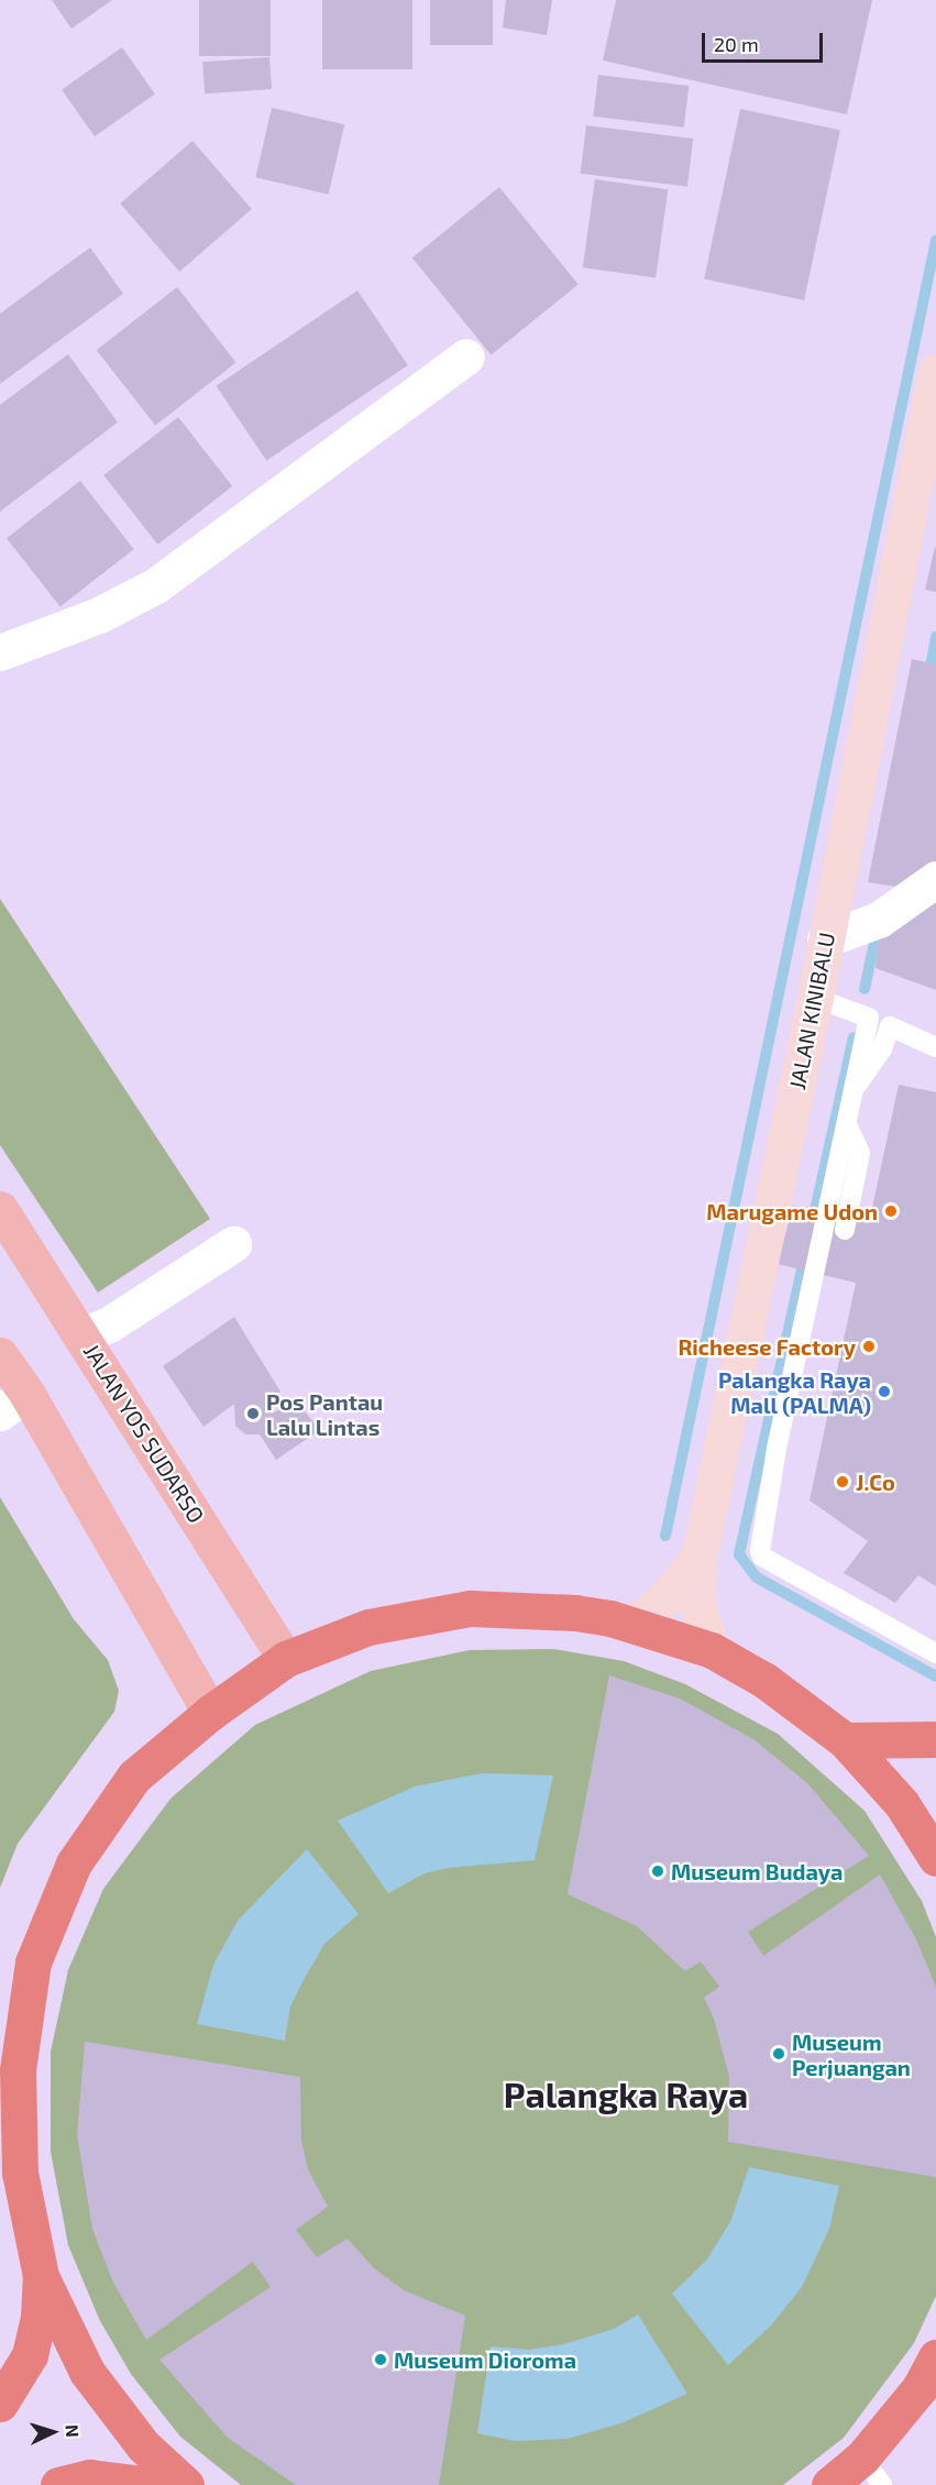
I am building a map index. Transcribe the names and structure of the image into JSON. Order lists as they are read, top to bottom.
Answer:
{
  "streets": {
    "main road": ["JALAN YOS SUDARSO"],
    "street": ["JALAN KINIBALU"]
  },
  "districts": ["Palangka Raya"],
  "places": [
    "Marugame Udon",
    "Richeese Factory",
    "Palangka Raya Mall (PALMA)",
    "Pos Pantau Lalu Lintas",
    "J.Co",
    "Museum Budaya",
    "Museum Perjuangan",
    "Museum Dioroma"
  ],
  "scale_bar": "20 m",
  "north": "right"
}
